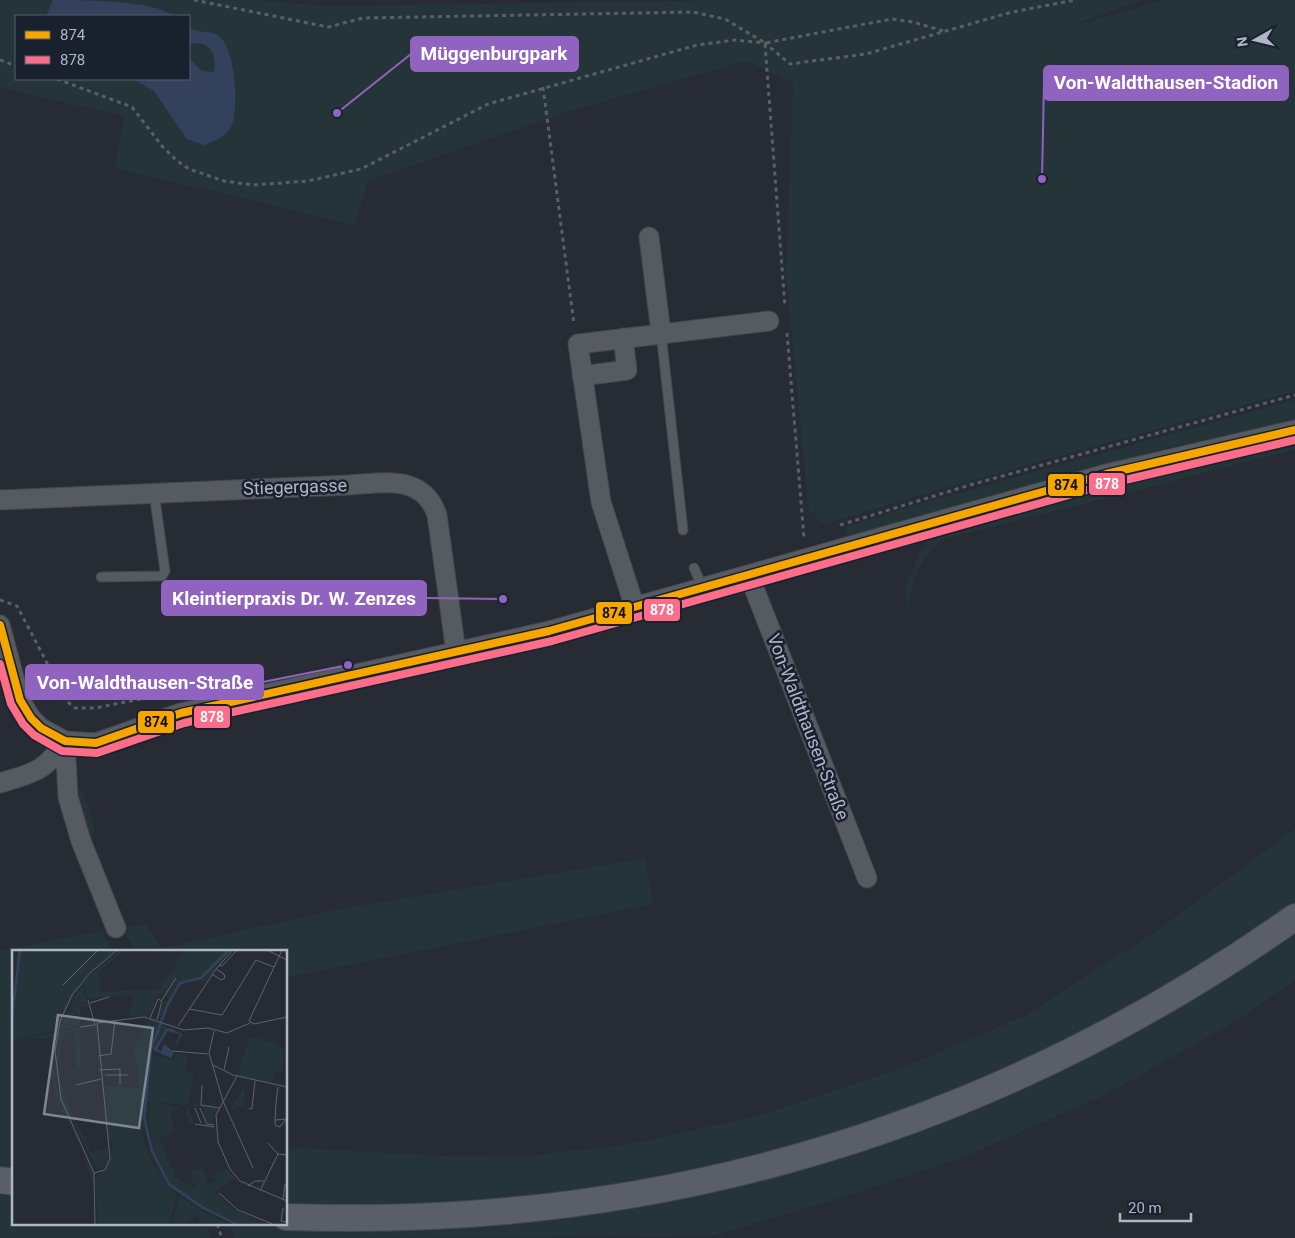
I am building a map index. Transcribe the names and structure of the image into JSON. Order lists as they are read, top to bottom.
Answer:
{
  "streets": {
    "street": ["Stiegergasse", "Von-Waldthausen-Straße"]
  },
  "places": [
    "Müggenburgpark",
    "Von-Waldthausen-Stadion",
    "Kleintierpraxis Dr. W. Zenzes",
    "Von-Waldthausen-Straße"
  ],
  "lines": ["transit line 874", "transit line 878"],
  "legend": ["874", "878"],
  "scale_bar": "20 m",
  "north": "left"
}
